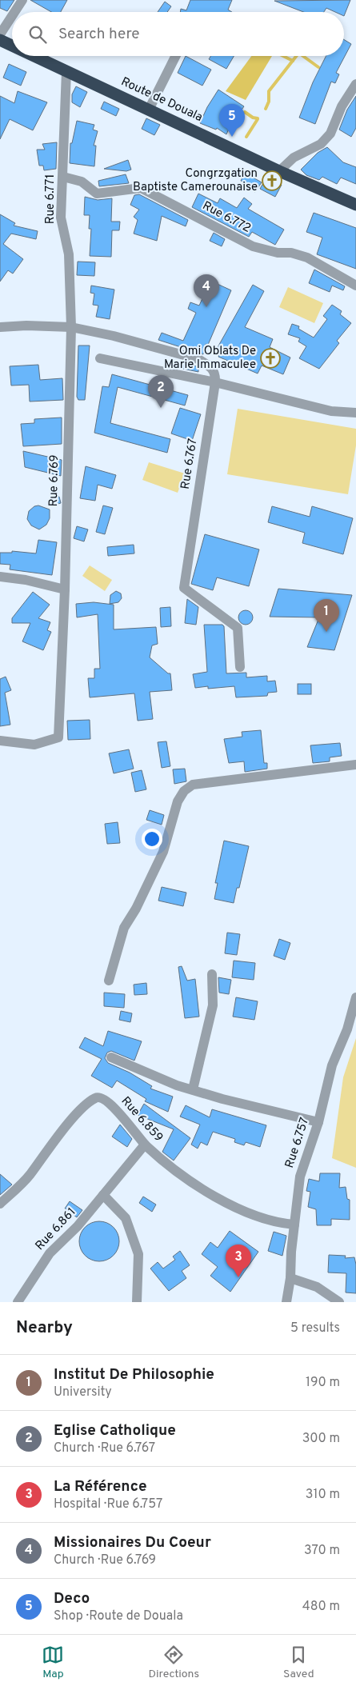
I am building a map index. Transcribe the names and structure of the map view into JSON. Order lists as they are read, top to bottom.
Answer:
{
  "streets": {
    "highway": ["Route de Douala"],
    "street": [
      "Rue 6.771",
      "Rue 6.772",
      "Rue 6.767",
      "Rue 6.769",
      "Rue 6.859",
      "Rue 6.757",
      "Rue 6.861"
    ]
  },
  "crossings": [
    ["Route de Douala", "Rue 6.771"],
    ["Rue 6.771", "Rue 6.772"],
    ["Rue 6.771", "Rue 6.769"],
    ["Rue 6.859", "Rue 6.757"],
    ["Rue 6.859", "Rue 6.861"]
  ],
  "places": {
    "church": ["Congrzgation Baptiste Camerounaise", "Omi Oblats De Marie Immaculee"]
  },
  "page": {
    "search": "Search here",
    "pins": [
      "5",
      "4",
      "2",
      "1",
      "3"
    ],
    "heading": ["Nearby", "5 results"],
    "list": [
      {
        "mark": "1",
        "name": "Institut De Philosophie",
        "note": "University",
        "value": "190 m"
      },
      {
        "mark": "2",
        "name": "Eglise Catholique",
        "note": "Church · Rue 6.767",
        "value": "300 m"
      },
      {
        "mark": "3",
        "name": "La Référence",
        "note": "Hospital · Rue 6.757",
        "value": "310 m"
      },
      {
        "mark": "4",
        "name": "Missionaires Du Coeur",
        "note": "Church · Rue 6.769",
        "value": "370 m"
      },
      {
        "mark": "5",
        "name": "Deco",
        "note": "Shop · Route de Douala",
        "value": "480 m"
      }
    ],
    "nav": ["Map", "Directions", "Saved"]
  }
}
